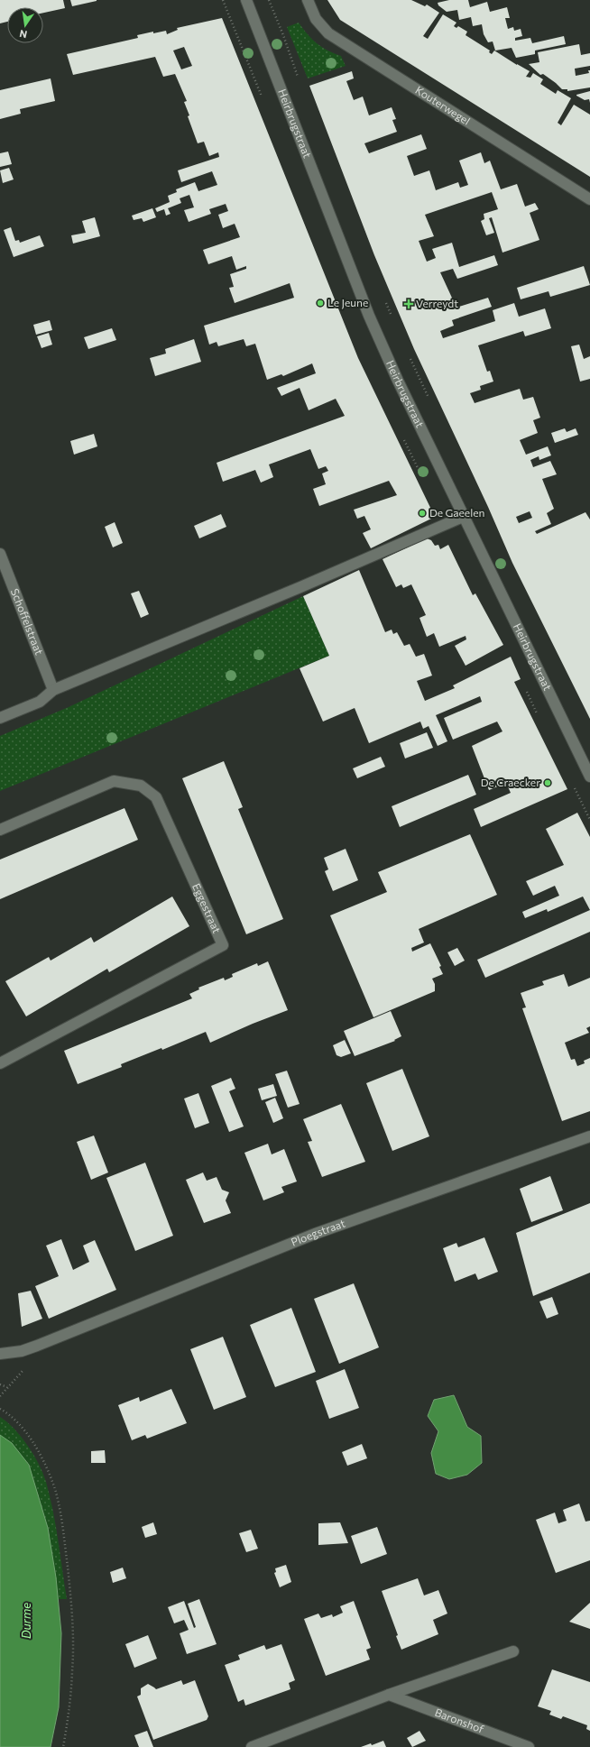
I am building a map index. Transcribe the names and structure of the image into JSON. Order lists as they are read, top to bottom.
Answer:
{
  "streets": {
    "street": [
      "Kouterwegel",
      "Heirbrugstraat",
      "Schoffelstraat",
      "Eggestraat",
      "Ploegstraat",
      "Baronshof"
    ]
  },
  "water": ["Durme"],
  "places": {
    "other": ["Le Jeune", "De Gaeelen", "De Craecker"],
    "health": ["Verreydt"]
  },
  "north": "bottom"
}
